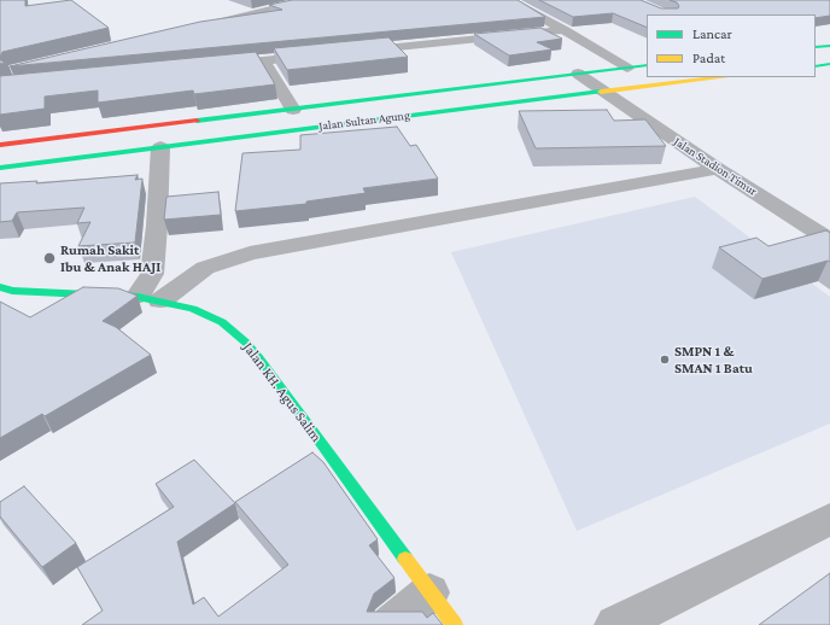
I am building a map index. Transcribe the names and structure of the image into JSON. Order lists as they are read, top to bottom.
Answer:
{
  "streets": {
    "main road": ["Jalan Sultan Agung", "Jalan KH. Agus Salim"],
    "street": ["Jalan Stadion Timur"]
  },
  "crossings": [
    ["Jalan Sultan Agung", "Jalan Stadion Timur"]
  ],
  "places": ["Rumah Sakit Ibu & Anak HAJI", "SMPN 1 & SMAN 1 Batu"],
  "legend": ["Lancar", "Padat"]
}
